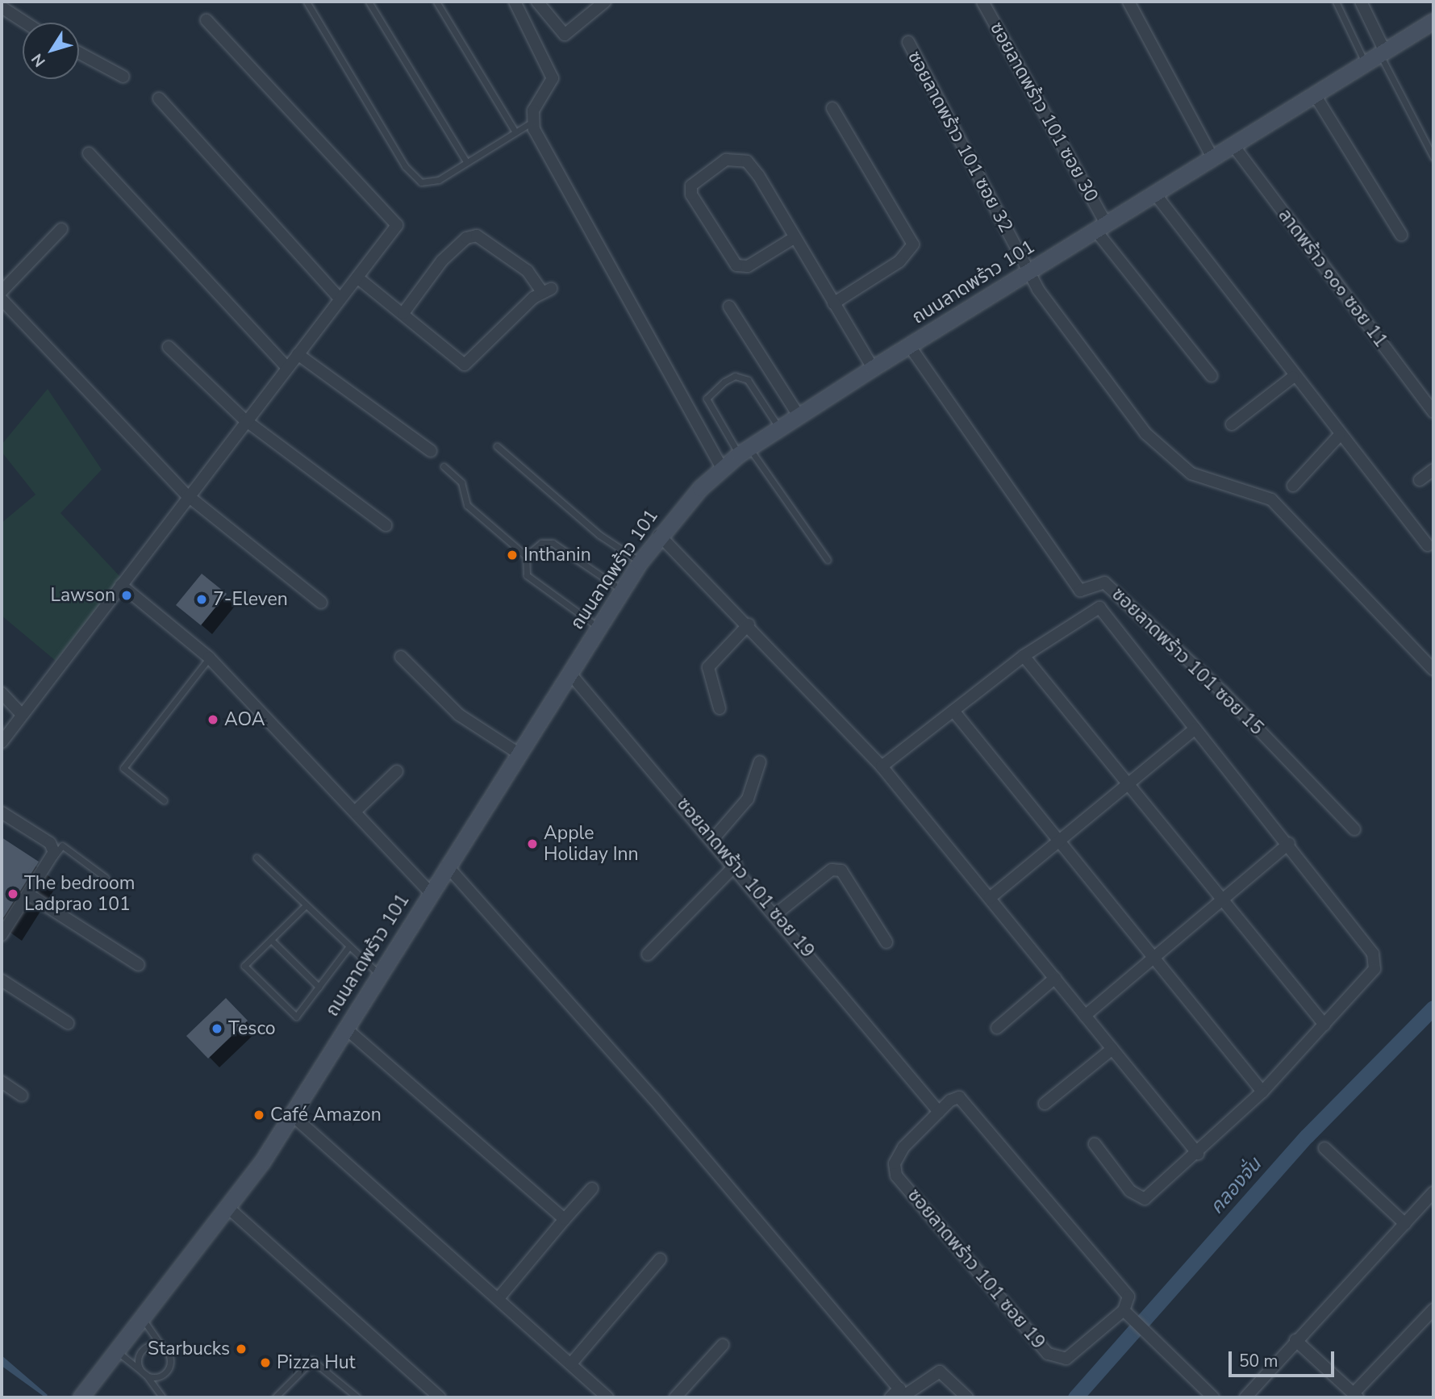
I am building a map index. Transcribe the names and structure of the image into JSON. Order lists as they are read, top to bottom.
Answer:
{
  "streets": {
    "street": [
      "ซอยลาดพร้าว 101 ซอย 30",
      "ซอยลาดพร้าว 101 ซอย 32",
      "ลาดพร้าว ๑๐๑ ซอย 11",
      "ถนนลาดพร้าว 101",
      "ซอยลาดพร้าว 101 ซอย 15",
      "ซอยลาดพร้าว 101 ซอย 19"
    ]
  },
  "crossings": [
    ["ซอยลาดพร้าว 101 ซอย 30", "ถนนลาดพร้าว 101"],
    ["ซอยลาดพร้าว 101 ซอย 32", "ถนนลาดพร้าว 101"],
    ["ลาดพร้าว ๑๐๑ ซอย 11", "ถนนลาดพร้าว 101"],
    ["ถนนลาดพร้าว 101", "ซอยลาดพร้าว 101 ซอย 15"],
    ["ถนนลาดพร้าว 101", "ซอยลาดพร้าว 101 ซอย 19"]
  ],
  "water": ["คลองจั่น"],
  "places": [
    "Inthanin",
    "Lawson",
    "7-Eleven",
    "AOA",
    "Apple Holiday Inn",
    "The bedroom Ladprao 101",
    "Tesco",
    "Café Amazon",
    "Starbucks",
    "Pizza Hut"
  ],
  "scale_bar": "50 m",
  "north": "bottom left"
}
